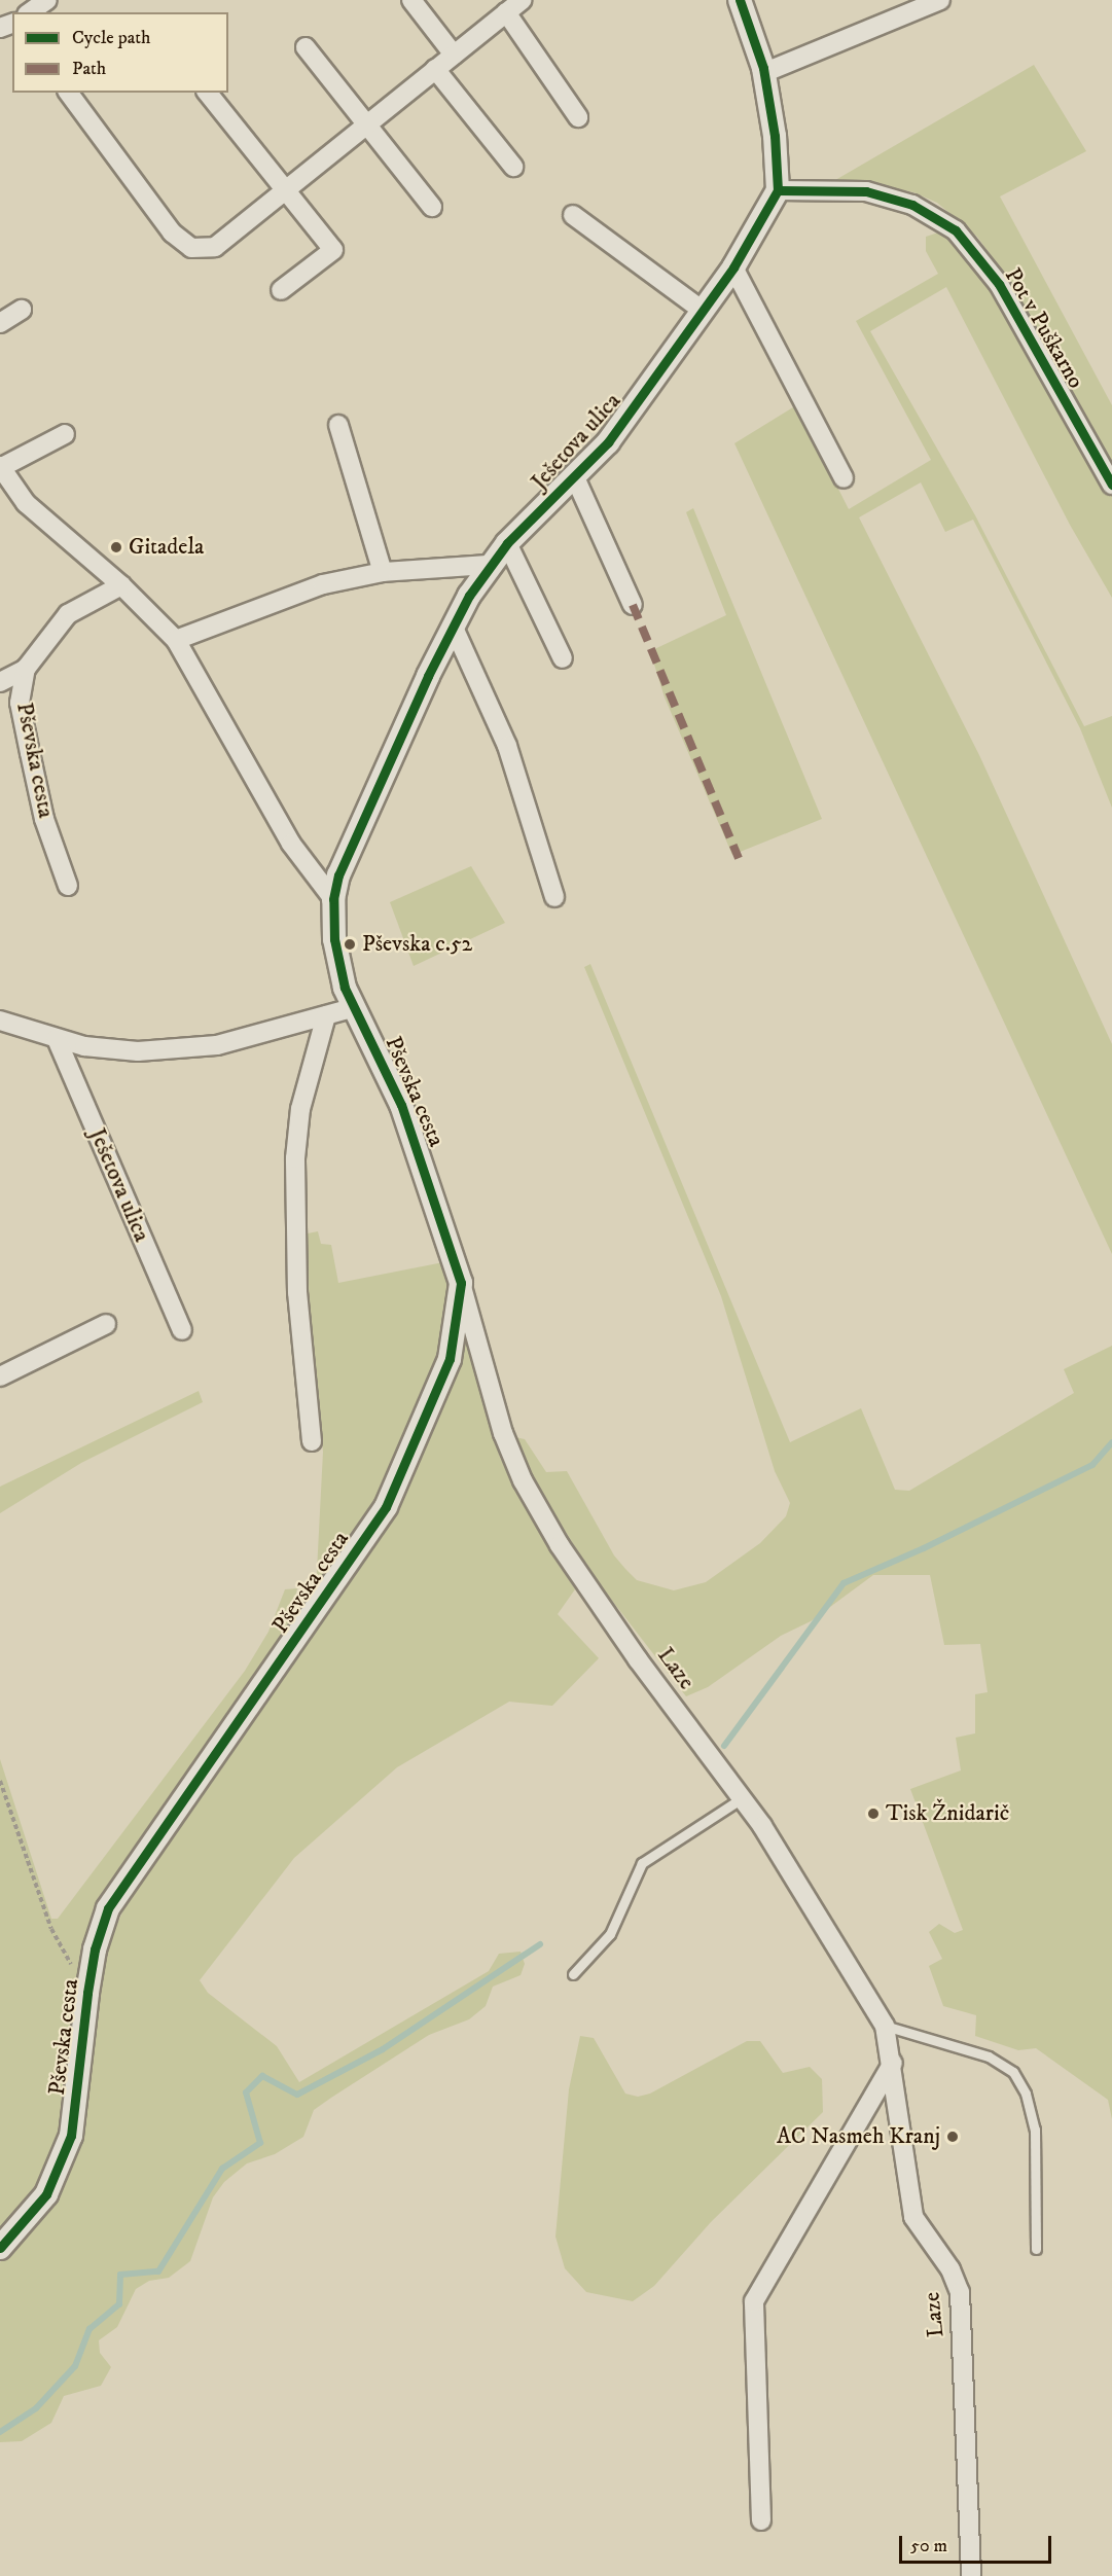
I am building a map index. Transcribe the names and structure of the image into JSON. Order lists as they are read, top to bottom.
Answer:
{
  "streets": {
    "street": [
      "Pot v Puškarno",
      "Ješetova ulica",
      "Pševska cesta",
      "Laze"
    ]
  },
  "crossings": [
    ["Pot v Puškarno", "Ješetova ulica"],
    ["Ješetova ulica", "Pševska cesta"],
    ["Pševska cesta", "Laze"]
  ],
  "places": [
    "Gitadela",
    "Pševska c.52",
    "Tisk Žnidarič",
    "AC Nasmeh Kranj"
  ],
  "legend": ["Cycle path", "Path"],
  "scale_bar": "50 m"
}
